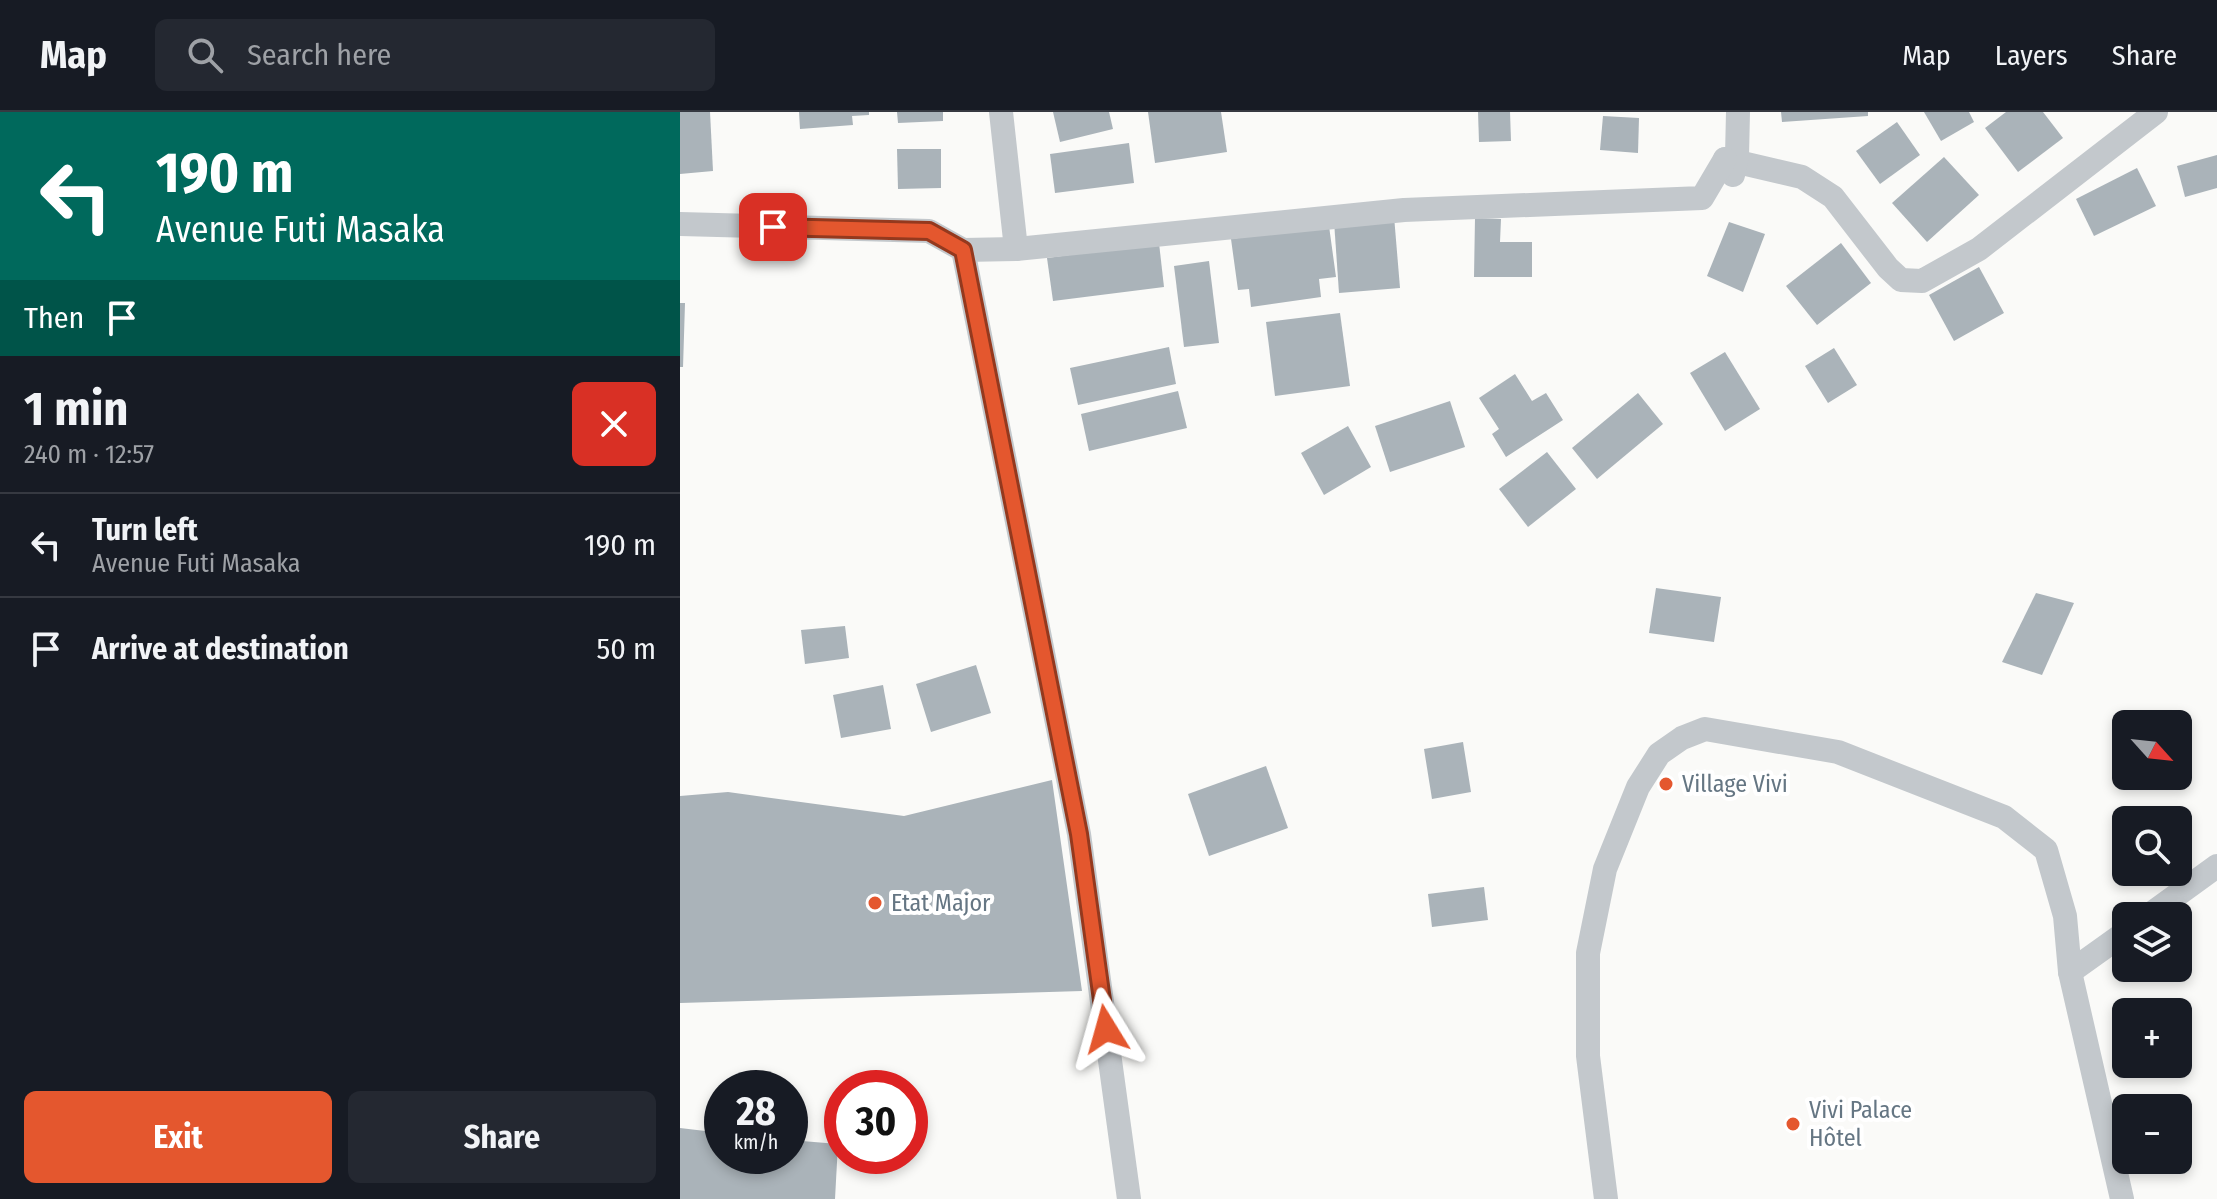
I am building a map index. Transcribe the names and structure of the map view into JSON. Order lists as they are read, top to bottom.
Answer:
{
  "places": ["Village Vivi", "Etat Major", "Vivi Palace Hôtel"],
  "north": "bottom right",
  "page": {
    "header": "Map",
    "search": "Search here",
    "nav": ["Map", "Layers", "Share"],
    "turn": ["190 m", "Avenue Futi Masaka"],
    "then": "Then",
    "heading": ["1 min", "240 m · 12:57"],
    "list": [
      {
        "name": "Turn left",
        "note": "Avenue Futi Masaka",
        "value": "190 m"
      },
      {
        "name": "Arrive at destination",
        "value": "50 m"
      }
    ],
    "map_buttons": ["+", "−"],
    "speed": "28 km/h",
    "limit": "30",
    "buttons": ["Exit", "Share"]
  }
}
